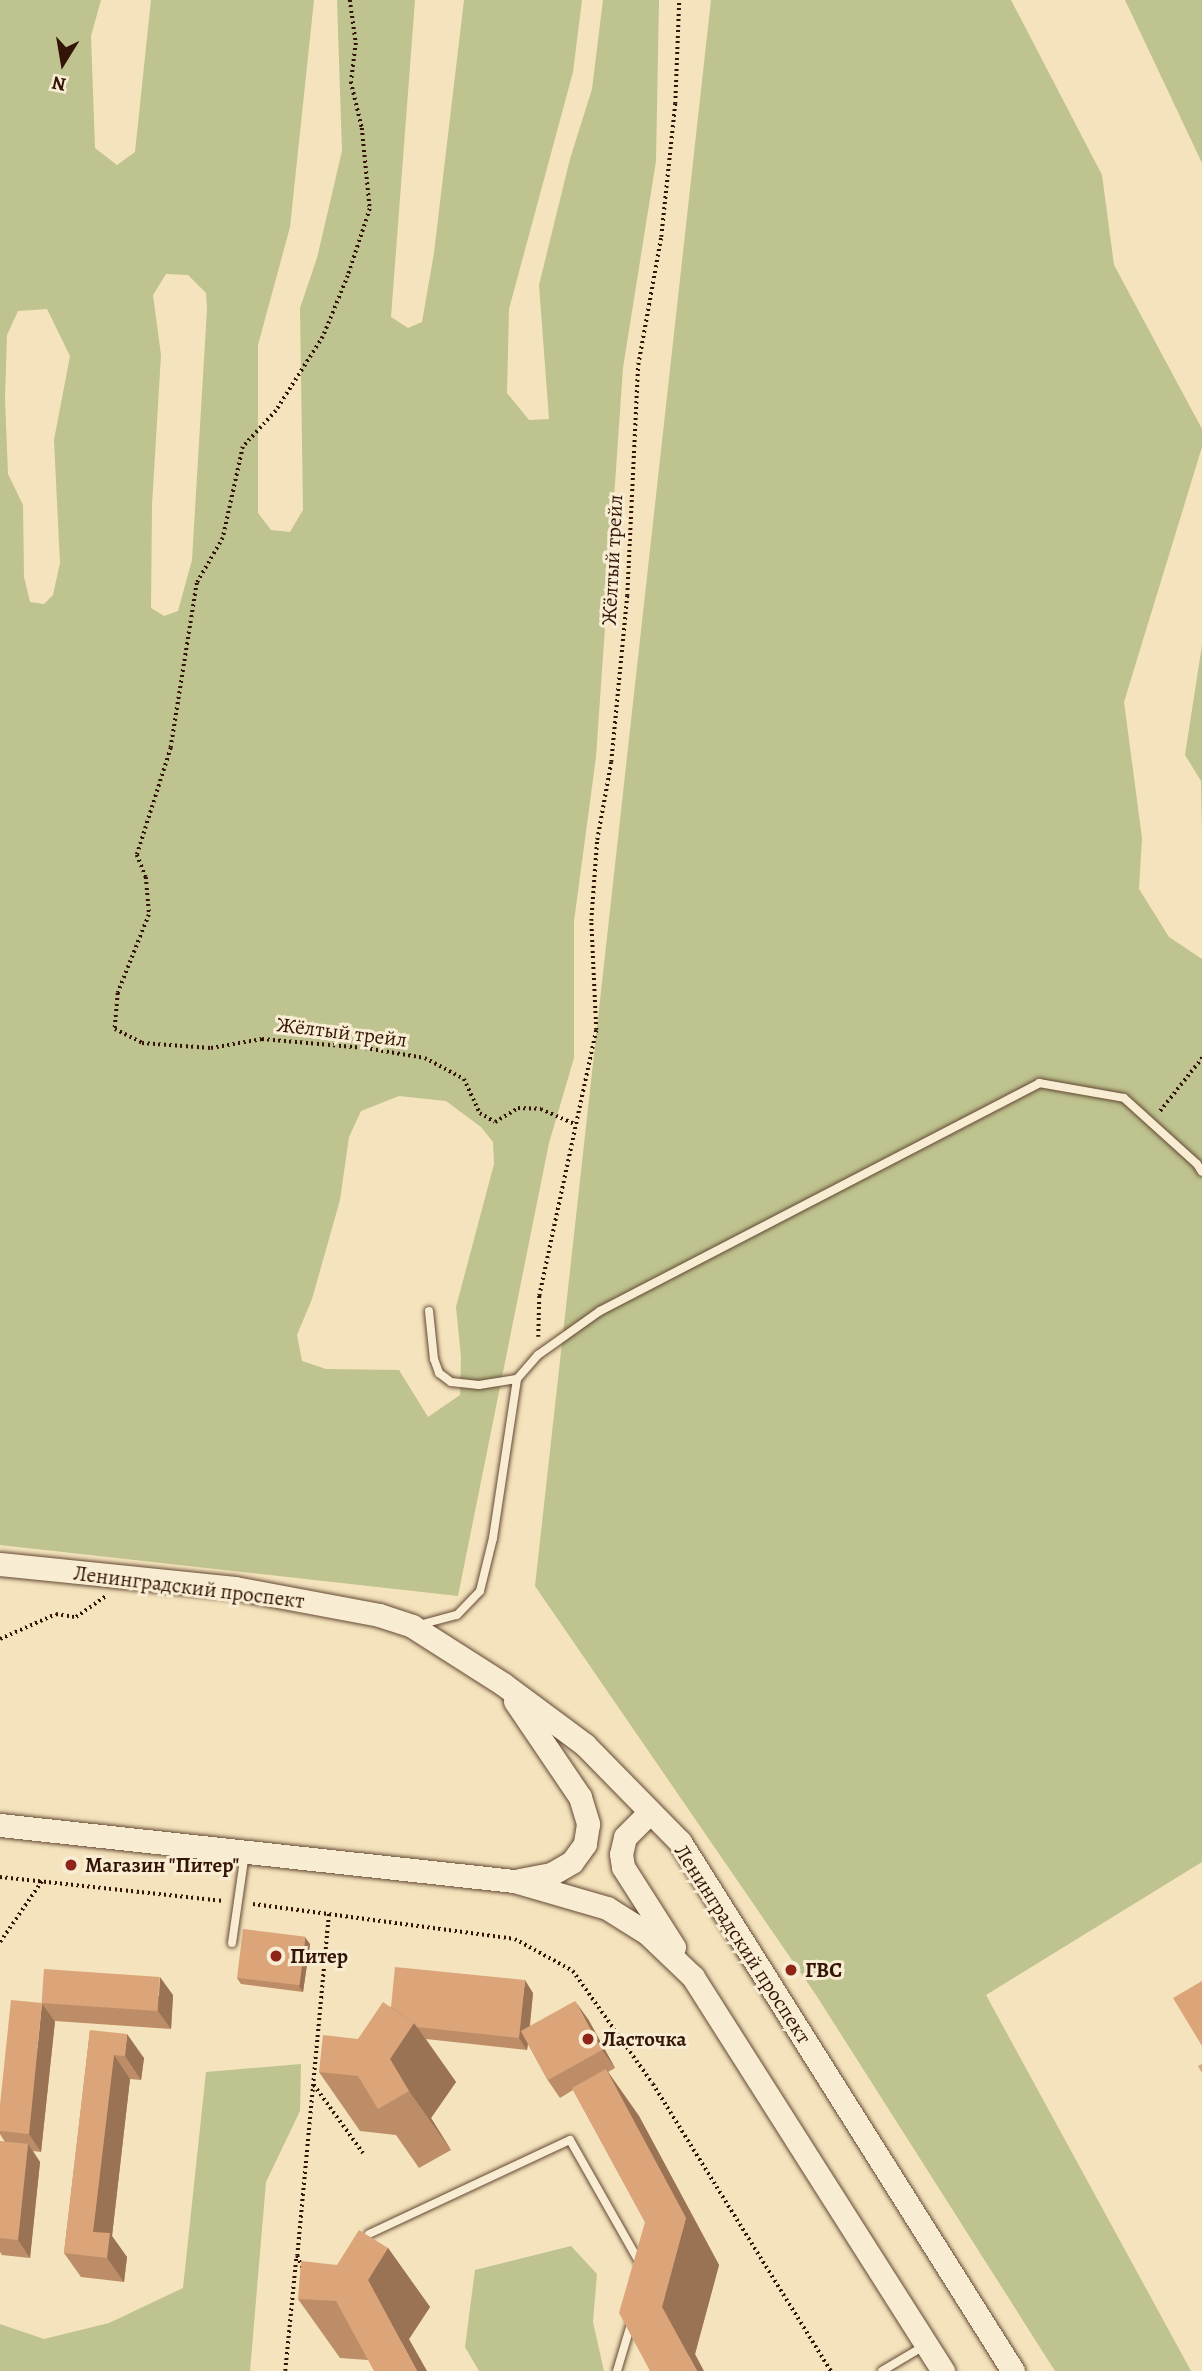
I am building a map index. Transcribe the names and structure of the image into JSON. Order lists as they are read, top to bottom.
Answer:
{
  "streets": {
    "main road": ["Ленинградский проспект"],
    "path": ["Жёлтый трейл"]
  },
  "places": [
    "Магазин \"Питер\"",
    "Питер",
    "ГВС",
    "Ласточка"
  ],
  "north": "bottom"
}
